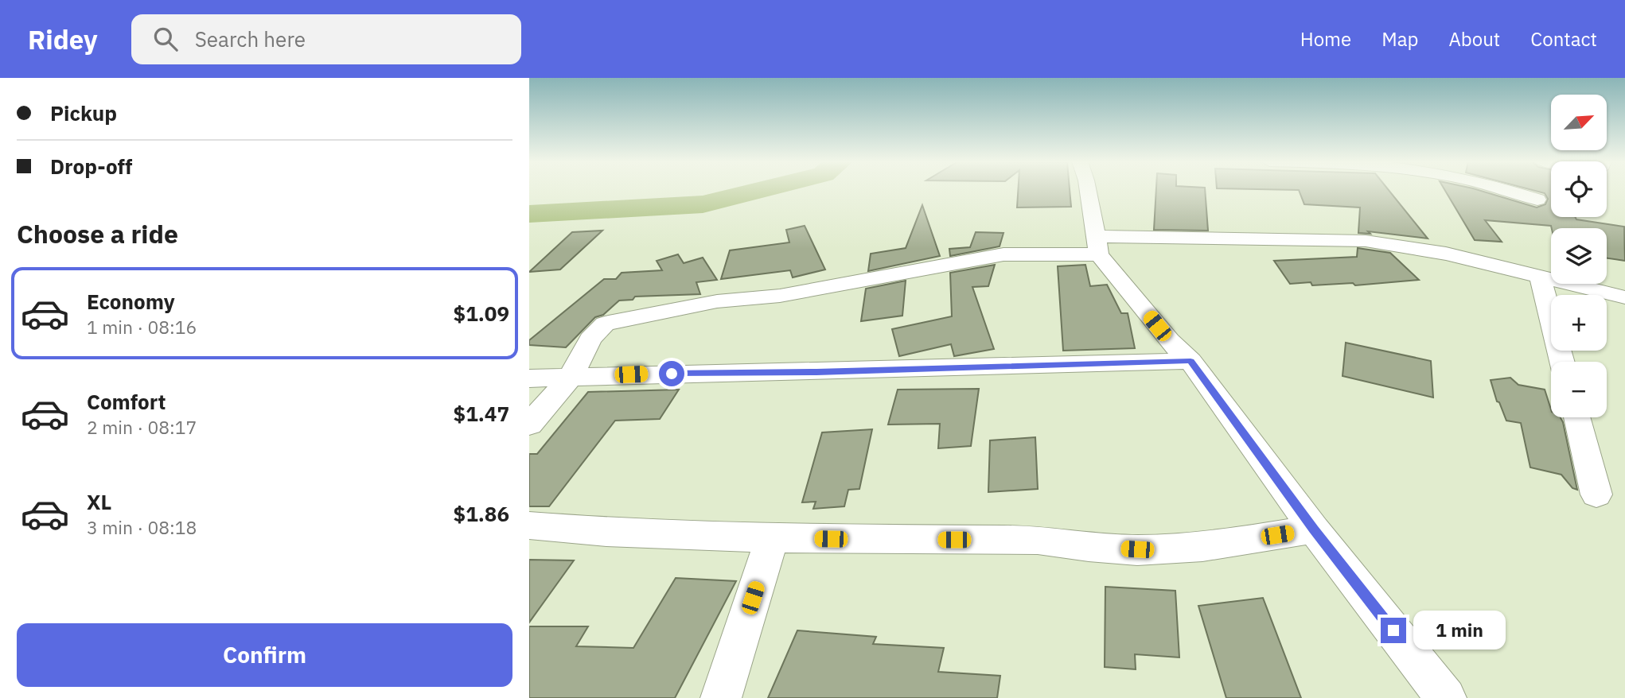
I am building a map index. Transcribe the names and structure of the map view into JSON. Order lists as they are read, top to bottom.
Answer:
{
  "north": "top right",
  "page": {
    "header": "Ridey",
    "search": "Search here",
    "nav": [
      "Home",
      "Map",
      "About",
      "Contact"
    ],
    "banner": ["Pickup", "Drop-off"],
    "map_buttons": ["+", "−"],
    "heading": "Choose a ride",
    "list": [
      {
        "name": "Economy",
        "note": "1 min · 08:16",
        "value": "$1.09"
      },
      {
        "name": "Comfort",
        "note": "2 min · 08:17",
        "value": "$1.47"
      },
      {
        "name": "XL",
        "note": "3 min · 08:18",
        "value": "$1.86"
      }
    ],
    "bubble": "1 min",
    "buttons": "Confirm"
  }
}
